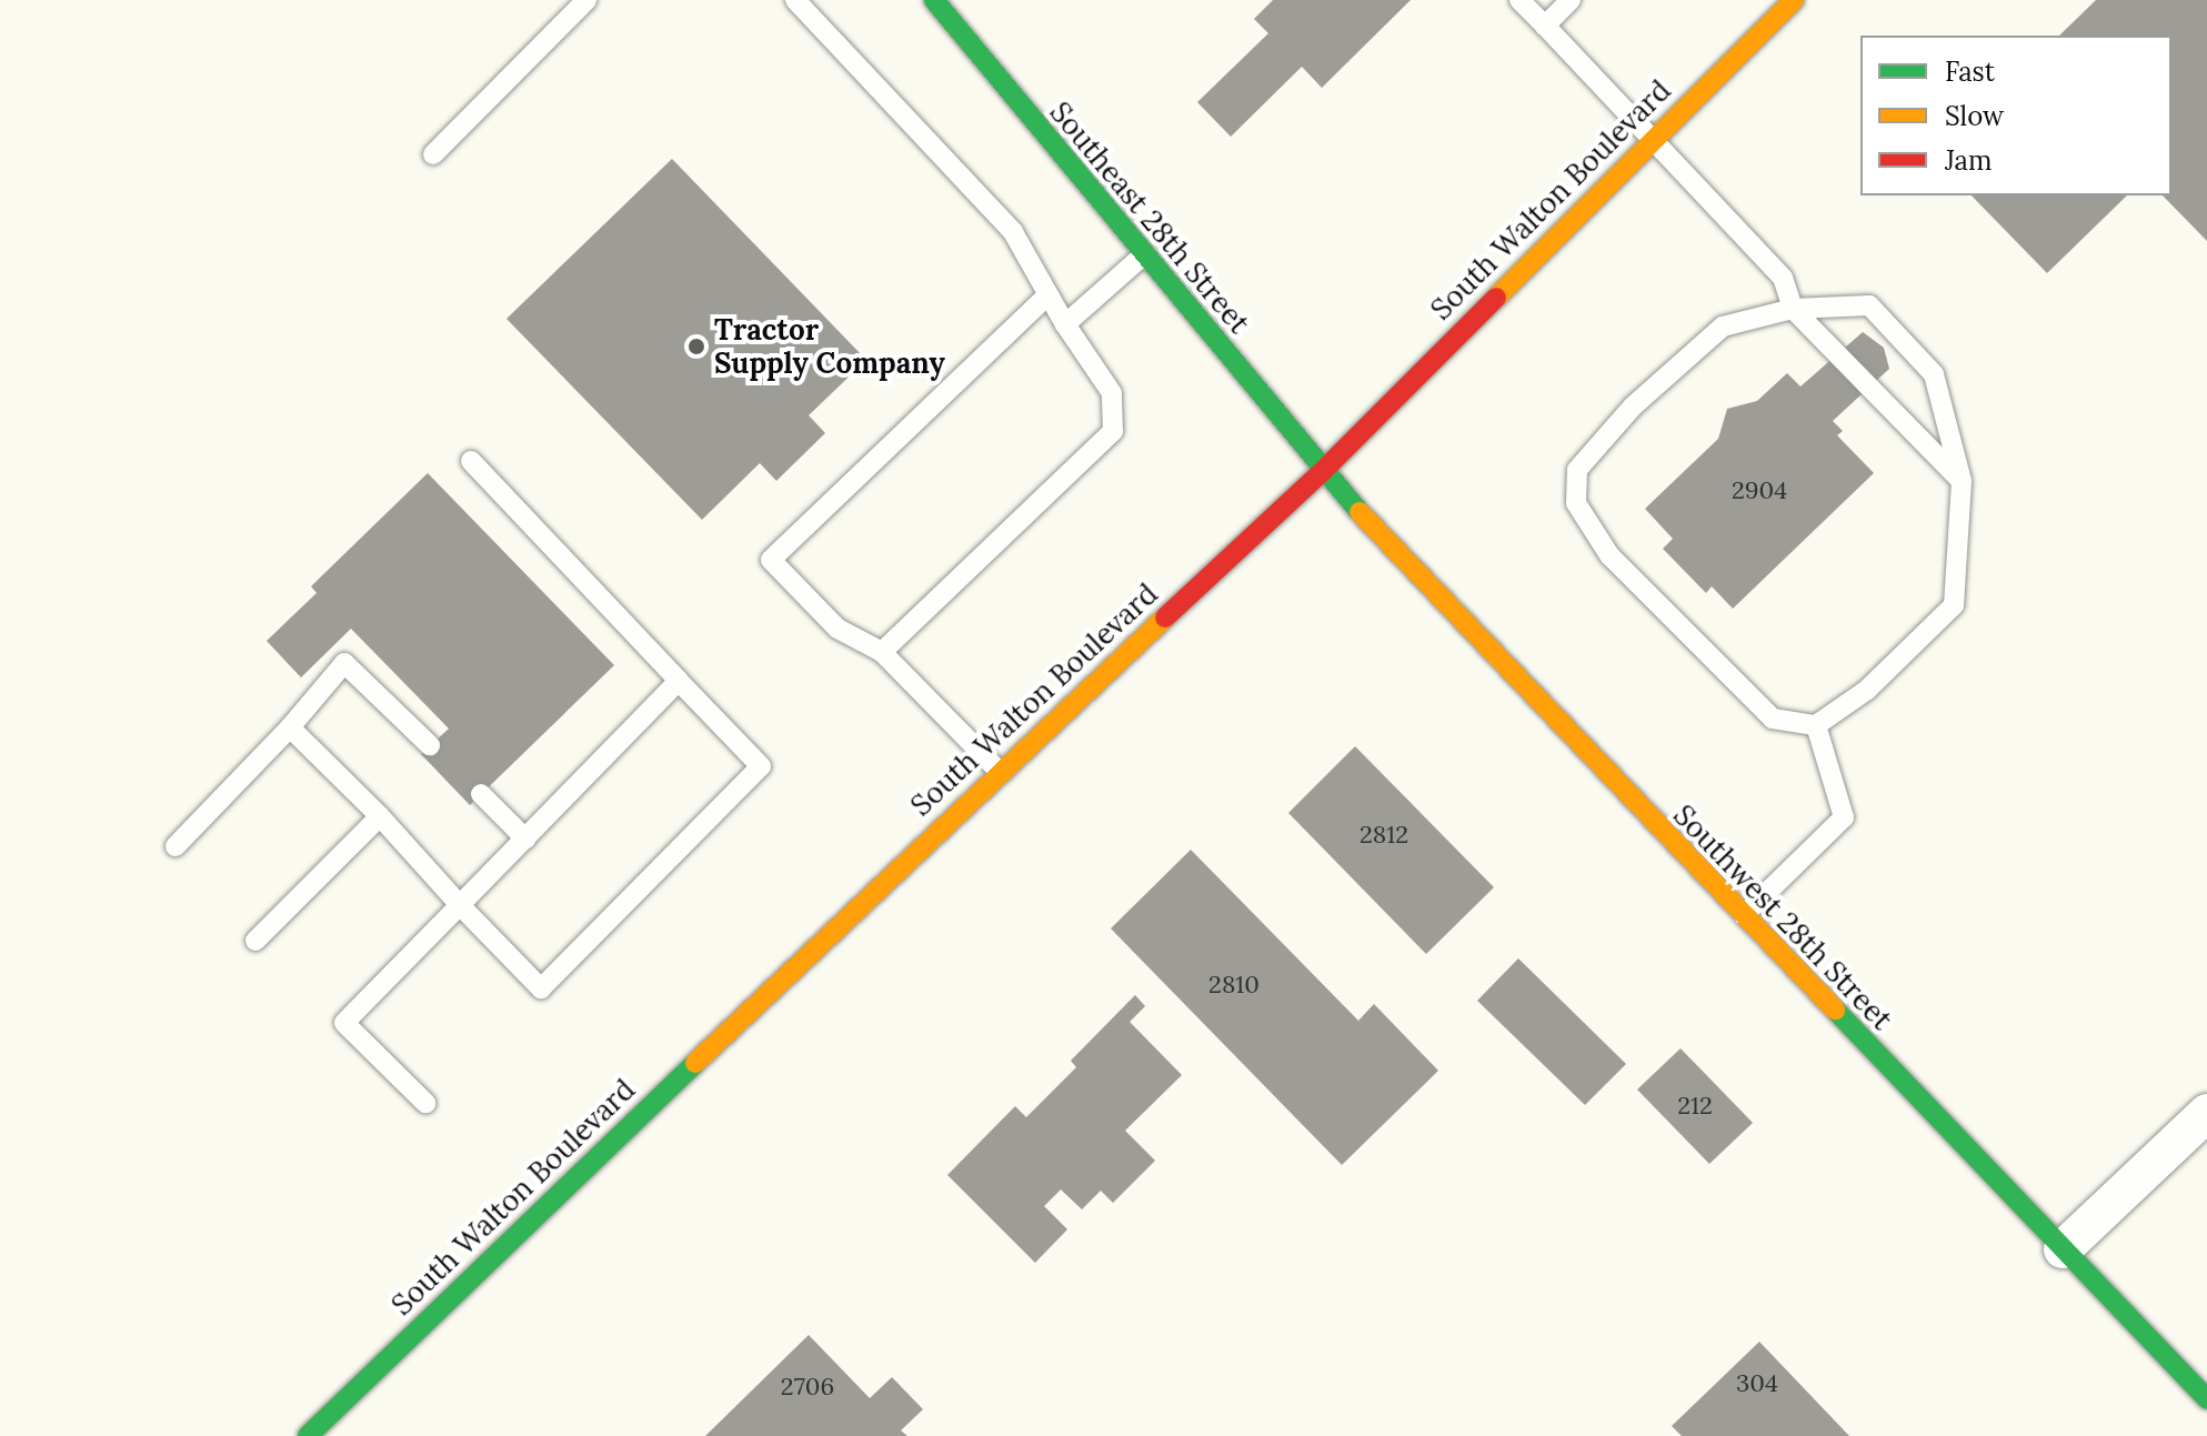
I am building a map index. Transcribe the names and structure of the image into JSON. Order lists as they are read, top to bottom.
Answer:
{
  "streets": {
    "main road": ["South Walton Boulevard", "Southeast 28th Street", "Southwest 28th Street"]
  },
  "crossings": [
    ["South Walton Boulevard", "Southeast 28th Street"],
    ["South Walton Boulevard", "Southwest 28th Street"],
    ["Southeast 28th Street", "Southwest 28th Street"]
  ],
  "places": ["Tractor Supply Company"],
  "house_numbers": [
    "2904",
    "2812",
    "2810",
    "212",
    "304",
    "2706"
  ],
  "legend": ["Fast", "Slow", "Jam"]
}
